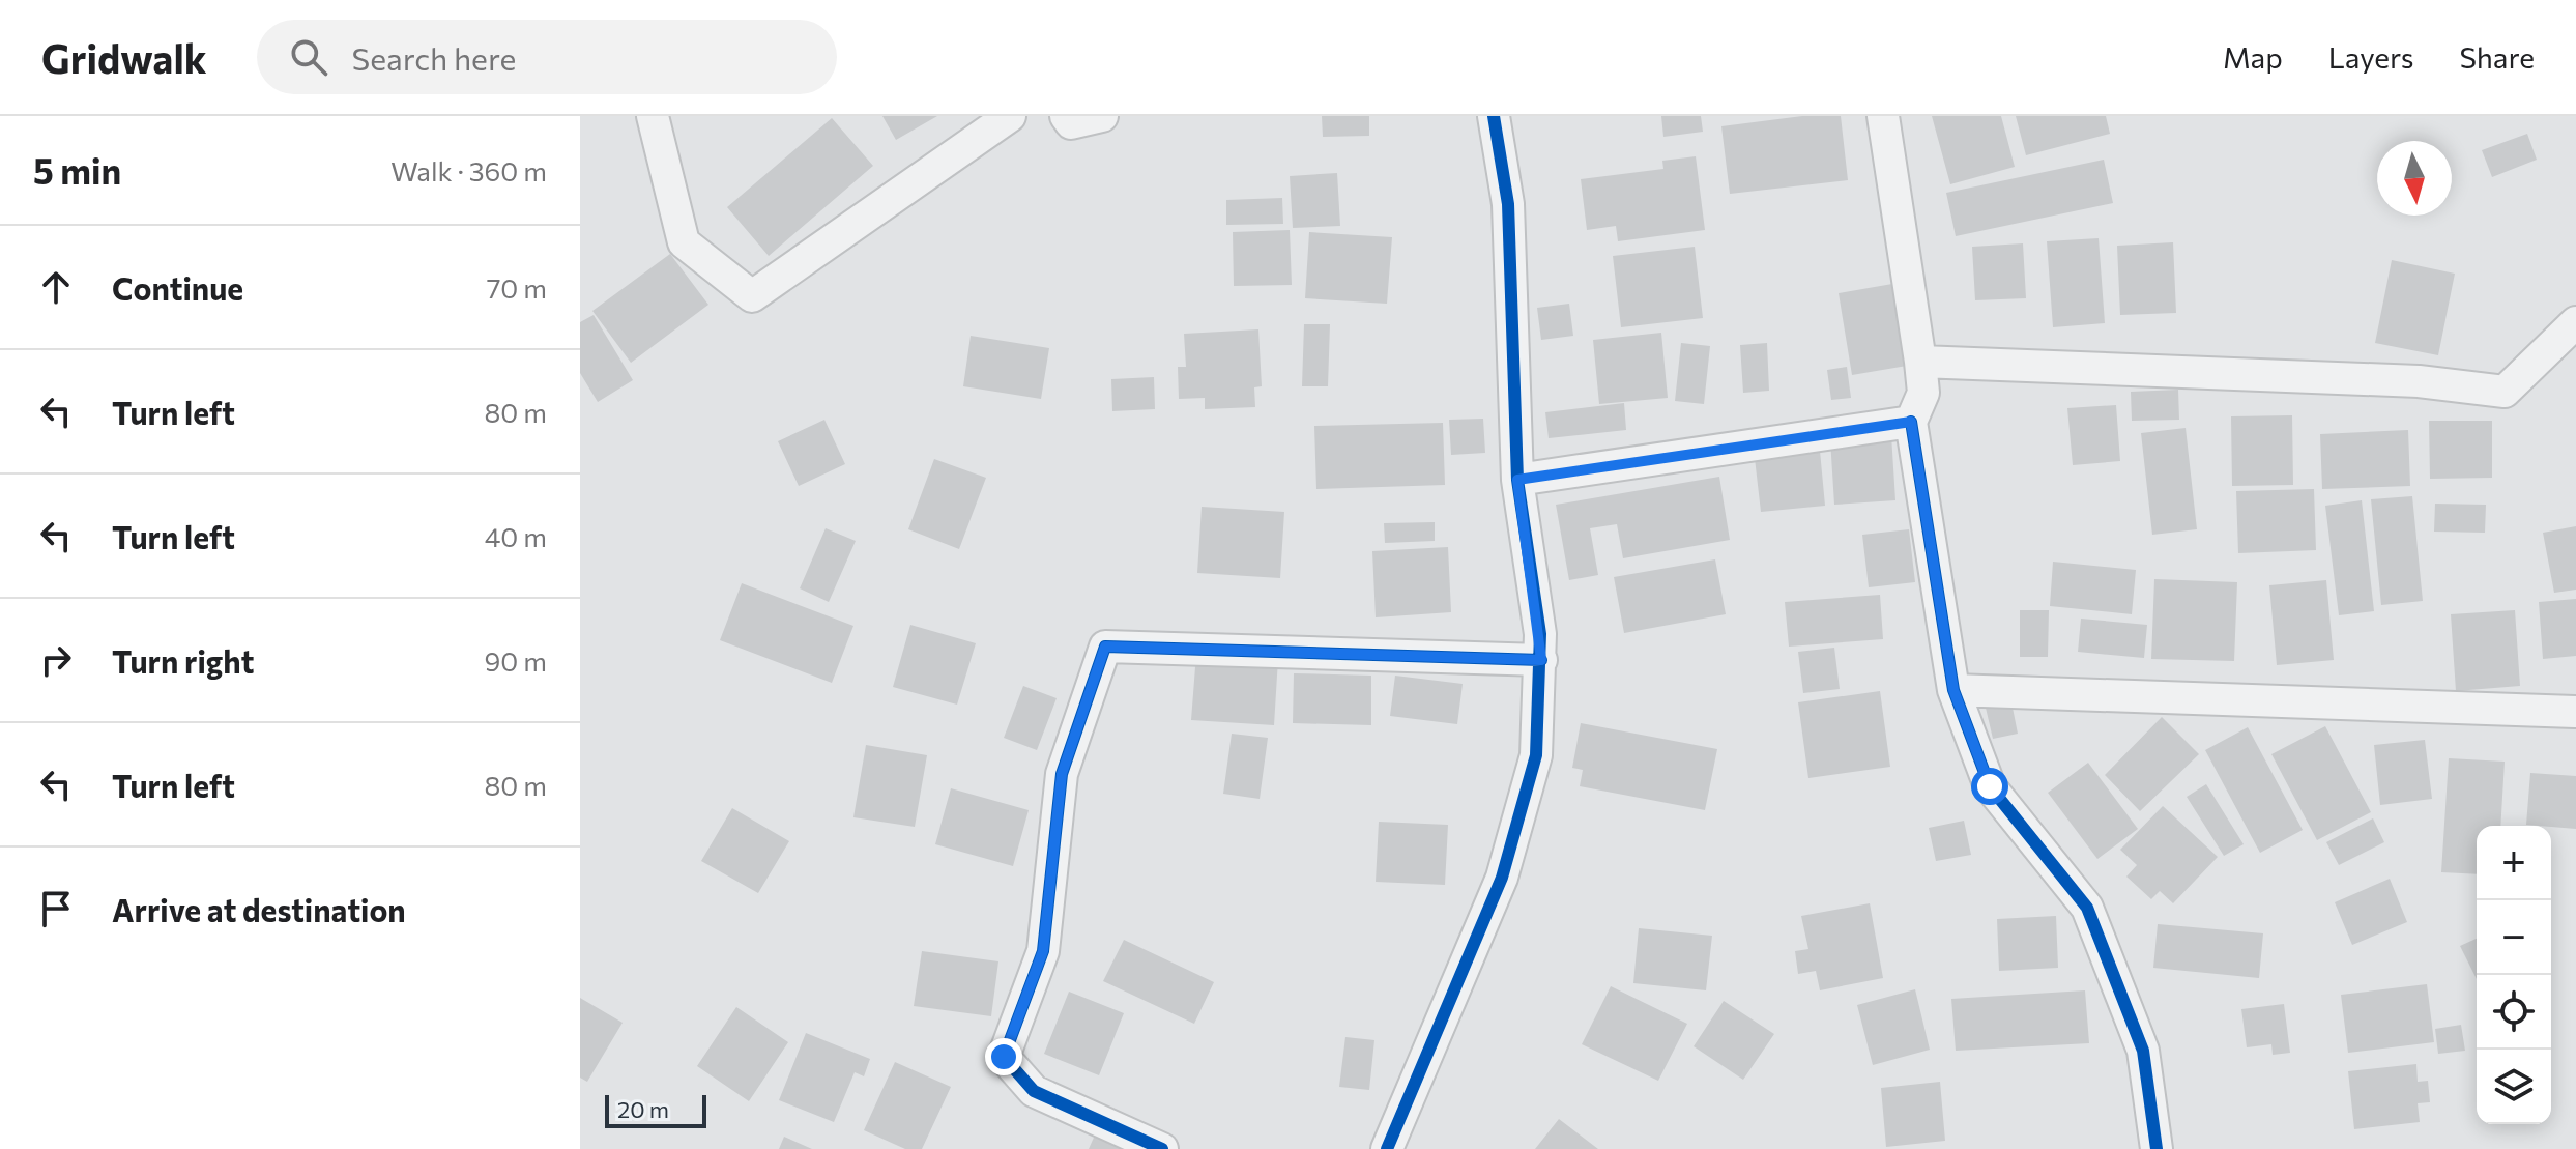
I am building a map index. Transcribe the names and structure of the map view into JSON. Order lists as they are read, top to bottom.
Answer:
{
  "scale_bar": "20 m",
  "north": "bottom",
  "page": {
    "header": "Gridwalk",
    "search": "Search here",
    "nav": ["Map", "Layers", "Share"],
    "heading": ["5 min", "Walk · 360 m"],
    "list": [
      ["Continue", "70 m"],
      ["Turn left", "80 m"],
      ["Turn left", "40 m"],
      ["Turn right", "90 m"],
      ["Turn left", "80 m"],
      "Arrive at destination"
    ],
    "map_buttons": ["+", "−"],
    "scale": "20 m"
  }
}
